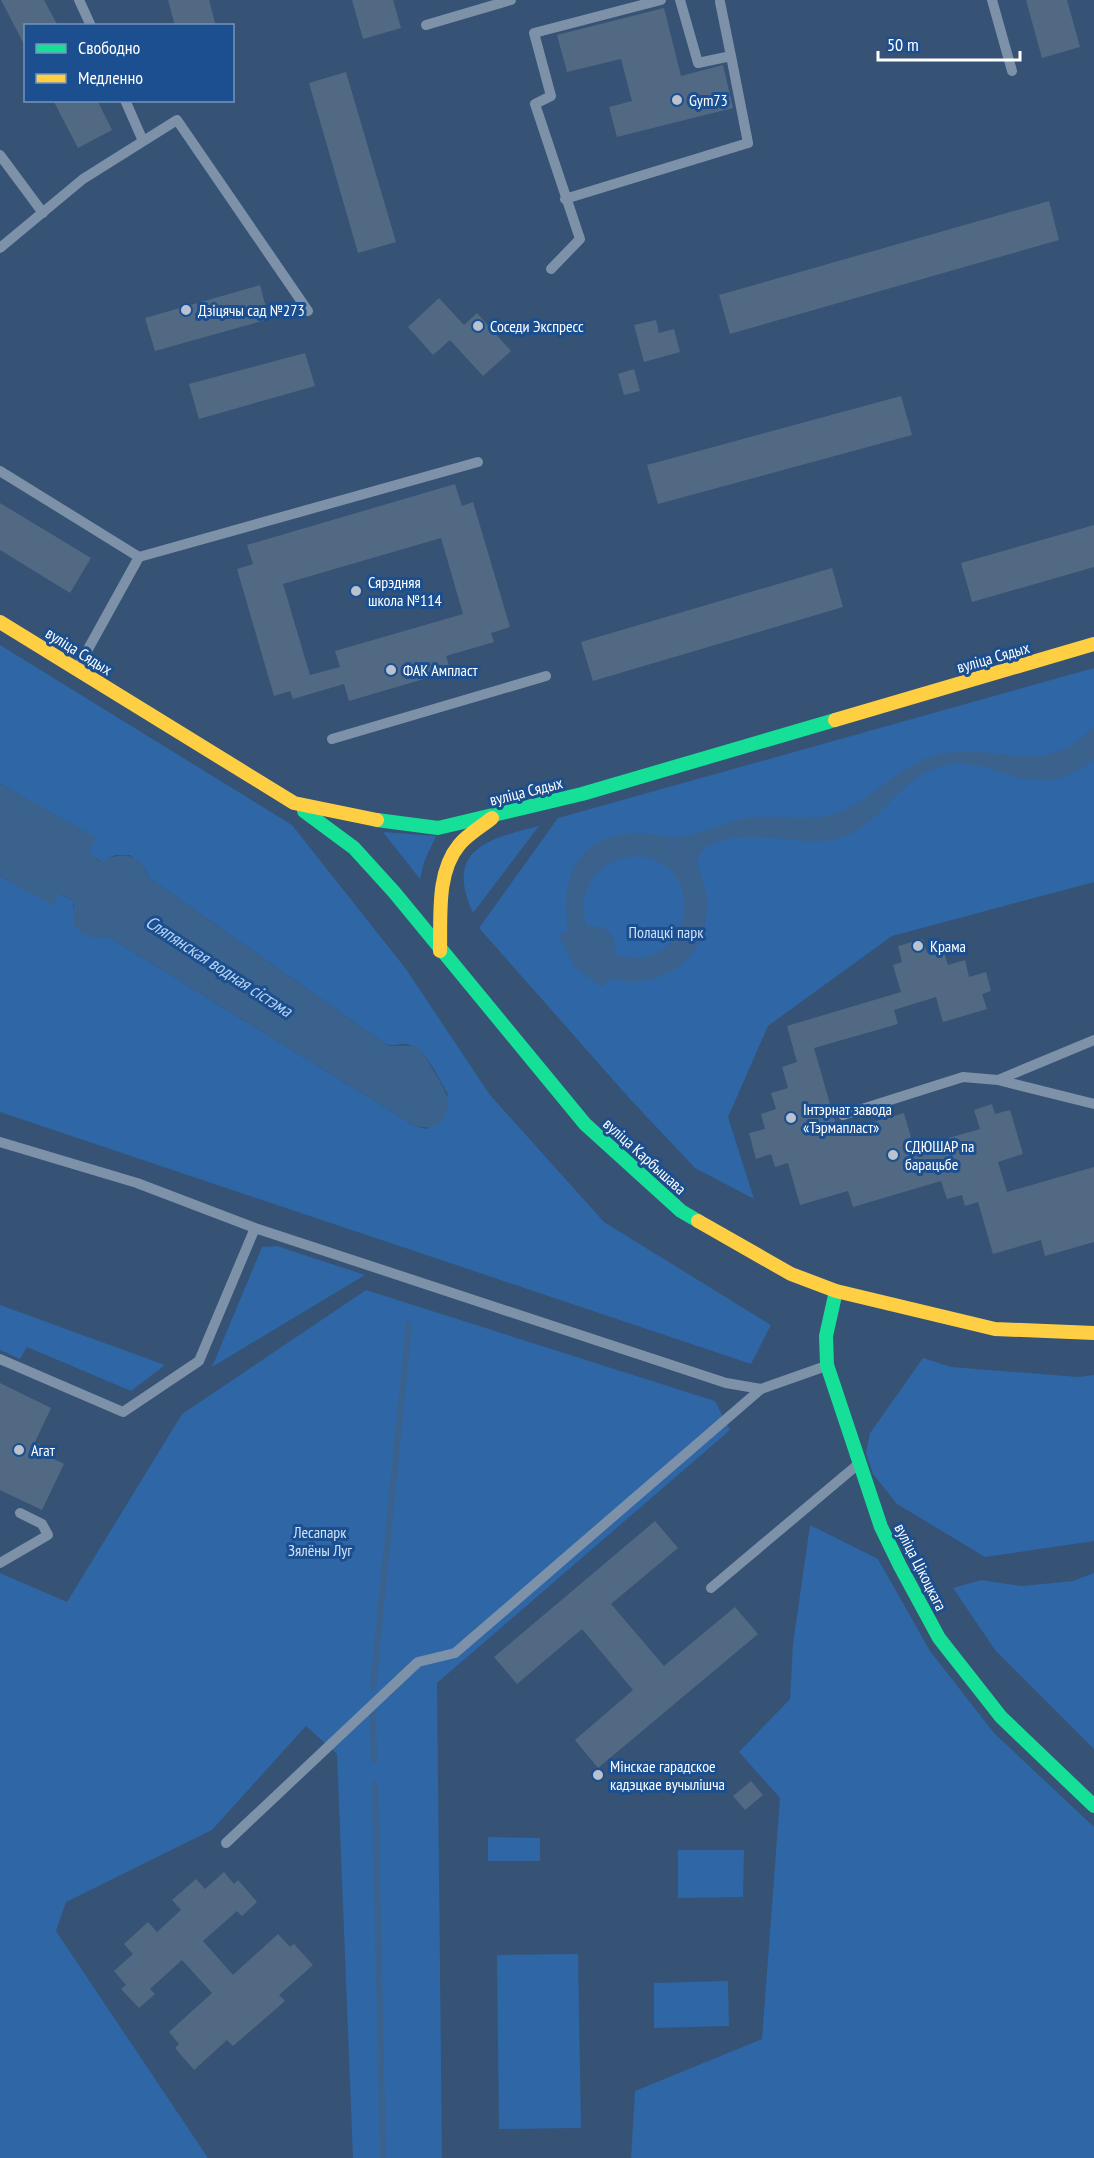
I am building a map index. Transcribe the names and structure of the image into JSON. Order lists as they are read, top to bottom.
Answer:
{
  "streets": {
    "main road": ["вуліца Сядых", "вуліца Карбышава", "вуліца Цікоцкага"]
  },
  "crossings": [
    ["вуліца Сядых", "вуліца Карбышава"],
    ["вуліца Карбышава", "вуліца Цікоцкага"]
  ],
  "water": ["Сляпянская водная сістэма"],
  "parks": ["Полацкі парк", "Лесапарк Зялёны Луг"],
  "places": [
    "Gym73",
    "Дзіцячы сад №273",
    "Соседи Экспресс",
    "Сярэдняя школа №114",
    "ФАК Ампласт",
    "Крама",
    "Інтэрнат завода «Тэрмапласт»",
    "СДЮШАР па барацьбе",
    "Агат",
    "Мінскае гарадское кадэцкае вучылішча"
  ],
  "legend": ["Свободно", "Медленно"],
  "scale_bar": "50 m"
}
